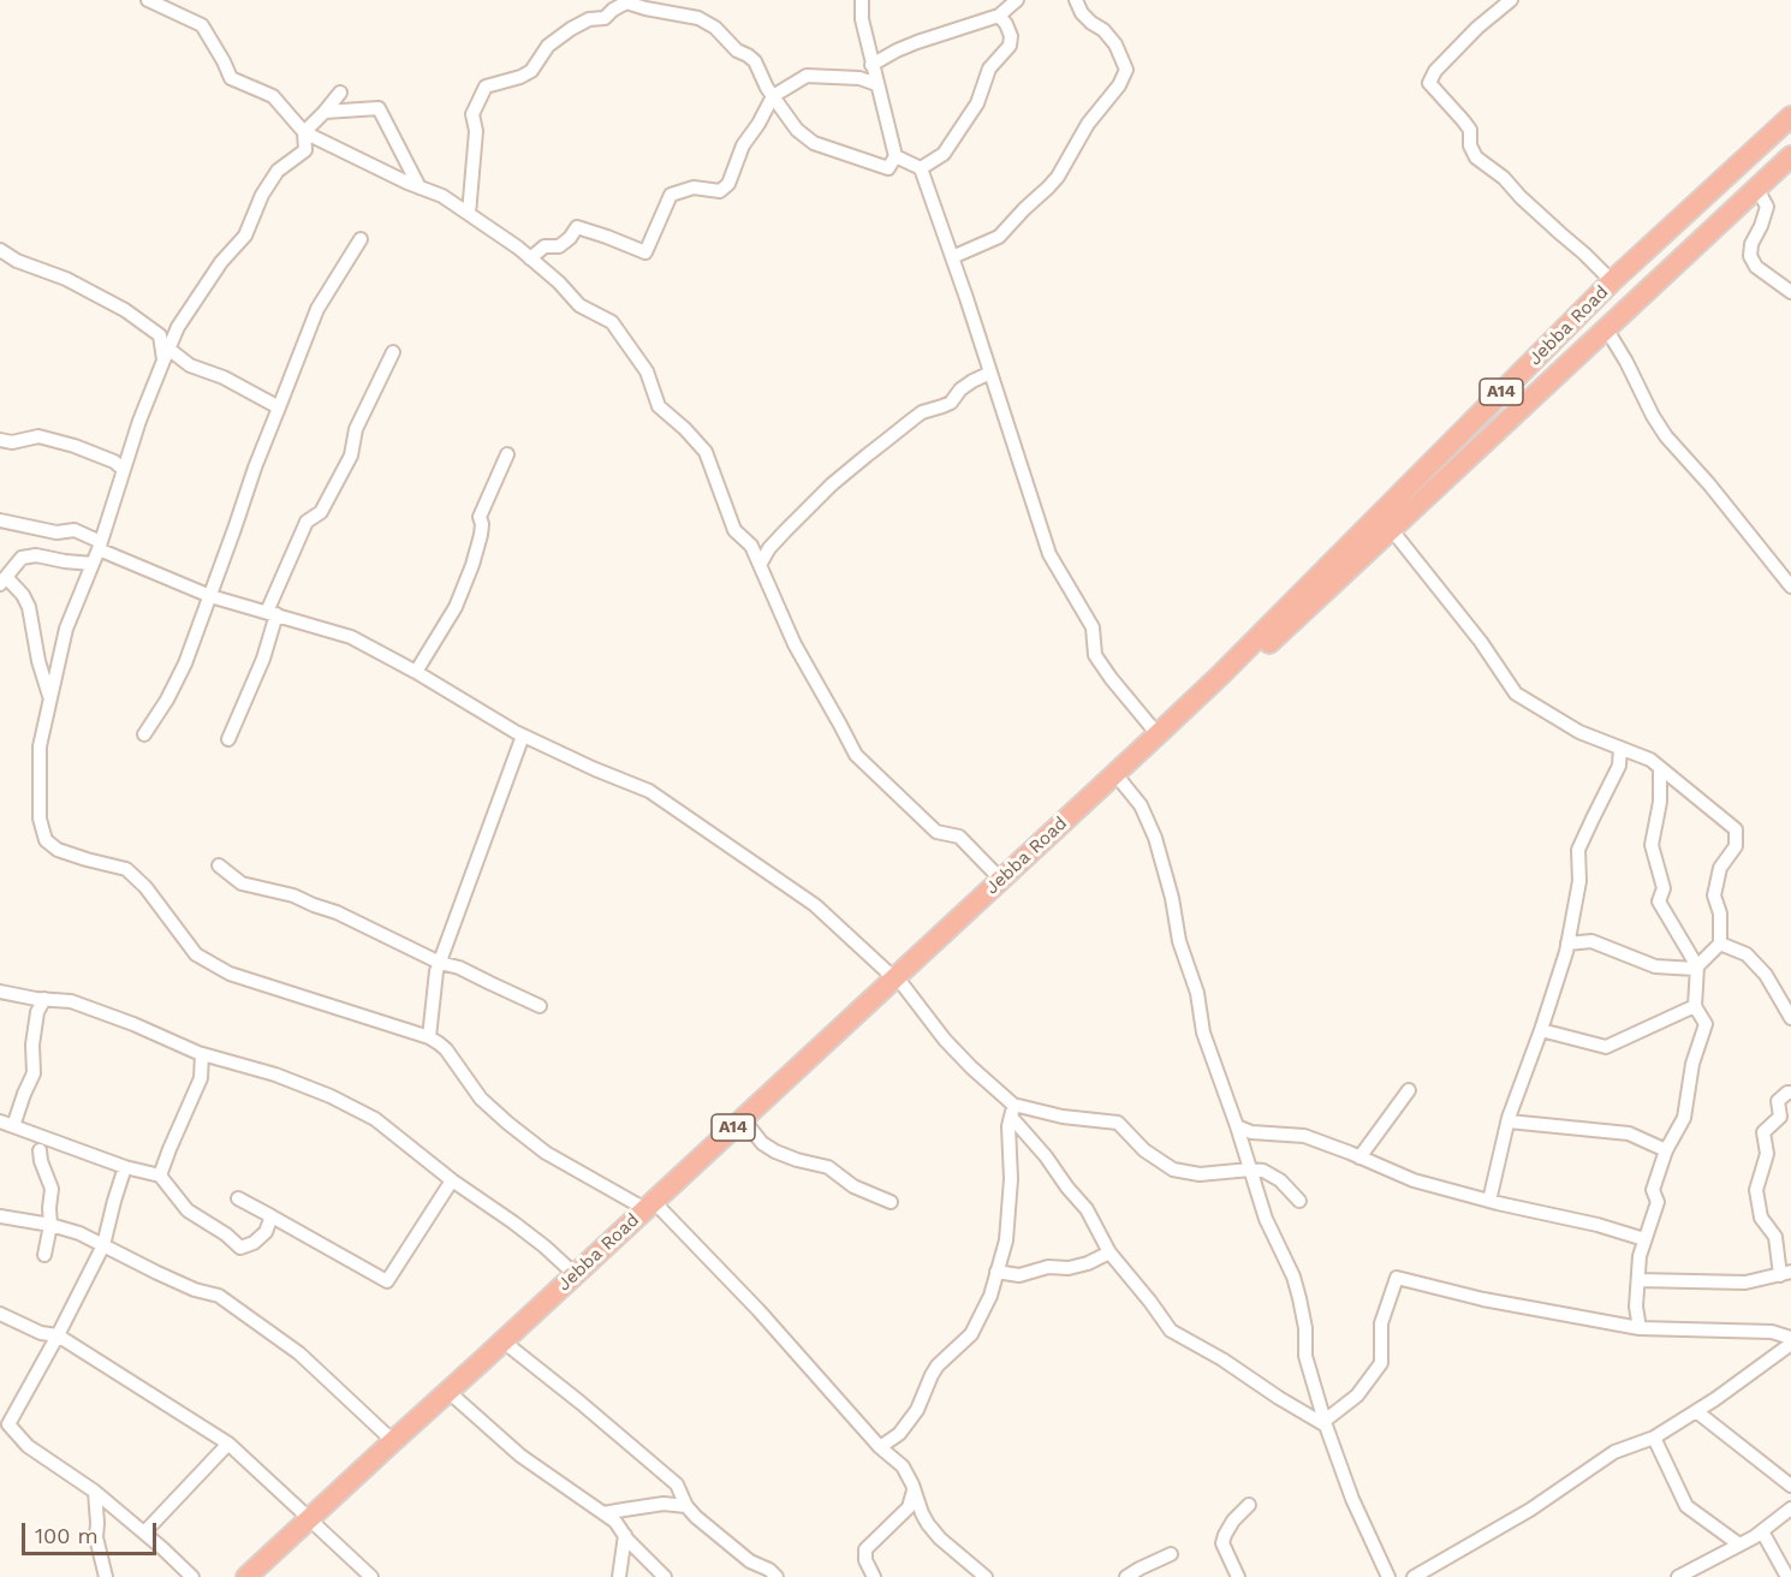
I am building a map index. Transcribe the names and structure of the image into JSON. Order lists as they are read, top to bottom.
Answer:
{
  "streets": {
    "highway": ["Jebba Road", "A14"]
  },
  "scale_bar": "100 m"
}
